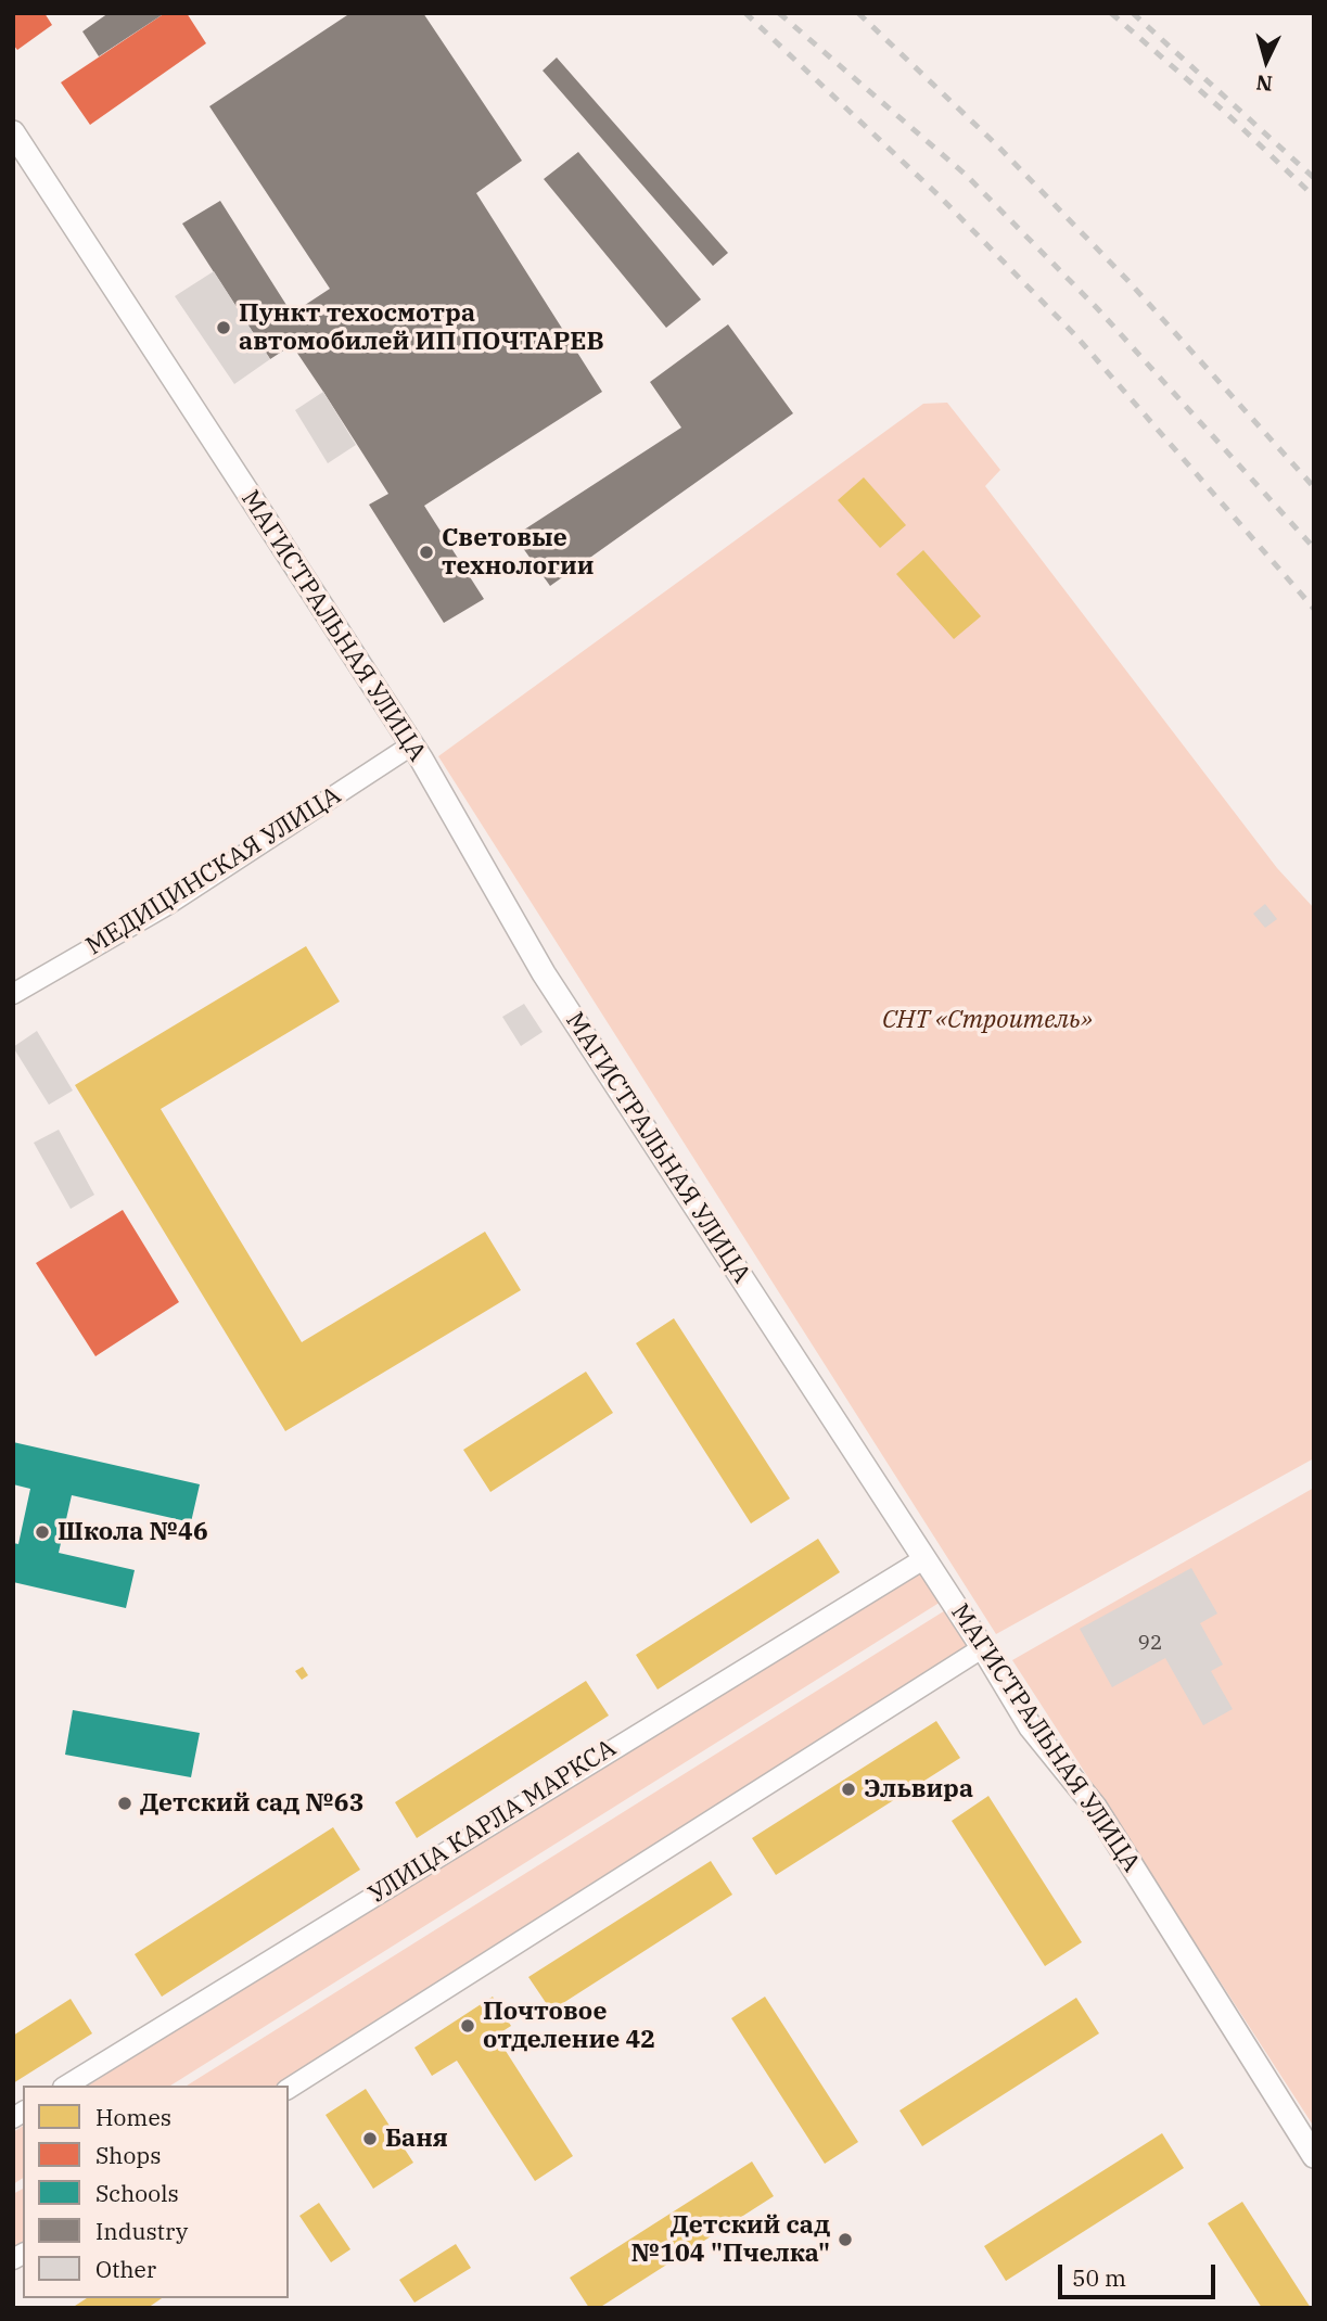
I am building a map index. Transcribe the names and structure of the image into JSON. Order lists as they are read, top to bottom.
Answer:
{
  "streets": {
    "street": ["МАГИСТРАЛЬНАЯ УЛИЦА", "МЕДИЦИНСКАЯ УЛИЦА", "УЛИЦА КАРЛА МАРКСА"]
  },
  "crossings": [
    ["МАГИСТРАЛЬНАЯ УЛИЦА", "МЕДИЦИНСКАЯ УЛИЦА"],
    ["МАГИСТРАЛЬНАЯ УЛИЦА", "УЛИЦА КАРЛА МАРКСА"]
  ],
  "parks": ["СНТ «Строитель»"],
  "places": [
    "Пункт техосмотра автомобилей ИП ПОЧТАРЕВ",
    "Световые технологии",
    "Школа №46",
    "Эльвира",
    "Детский сад №63",
    "Почтовое отделение 42",
    "Баня",
    "Детский сад №104 \"Пчелка\""
  ],
  "house_numbers": ["92"],
  "legend": [
    "Homes",
    "Shops",
    "Schools",
    "Industry",
    "Other"
  ],
  "scale_bar": "50 m",
  "north": "bottom"
}
